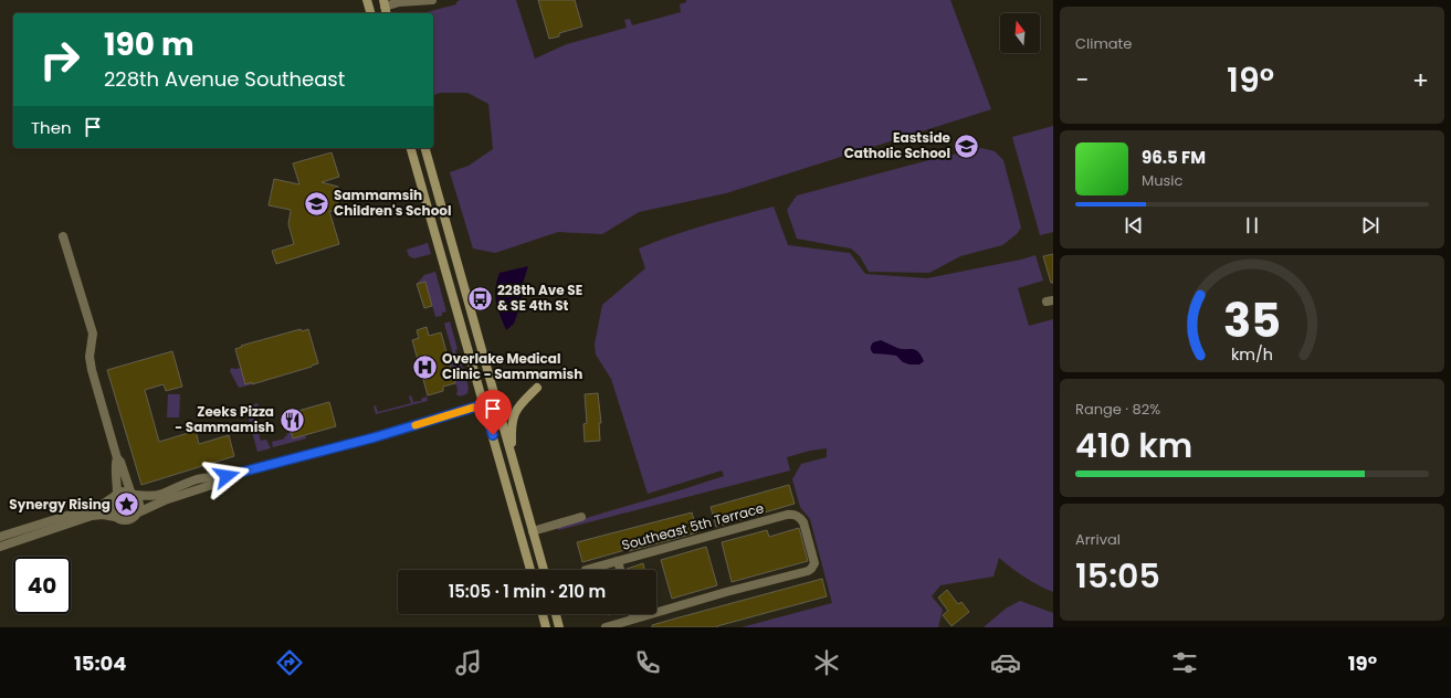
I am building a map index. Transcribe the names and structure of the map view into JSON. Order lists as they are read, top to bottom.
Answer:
{
  "streets": {
    "street": ["Southeast 5th Terrace"]
  },
  "places": {
    "school or university": ["Eastside Catholic School", "Sammamsih Children's School"],
    "bus stop": ["228th Ave SE & SE 4th St"],
    "hospital": ["Overlake Medical Clinic - Sammamish"],
    "restaurant": ["Zeeks Pizza - Sammamish"],
    "place": ["Synergy Rising"]
  },
  "north": "top",
  "page": {
    "tile": [
      "Climate",
      ["Range · 82%", "410 km"],
      ["Arrival", "15:05"]
    ],
    "turn": ["190 m", "228th Avenue Southeast"],
    "heat": ["−", "19°", "+"],
    "then": "Then",
    "song": ["96.5 FM", "Music"],
    "limit": "40",
    "trip": "15:05 · 1 min · 210 m",
    "tabs": ["15:04", "19°"],
    "gauge": ["35", "km/h"]
  }
}
